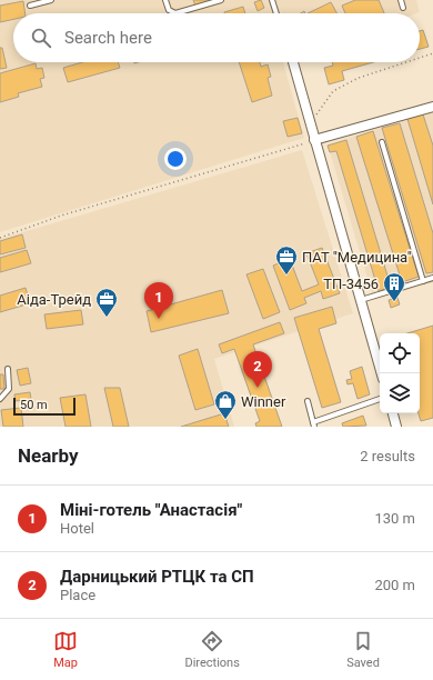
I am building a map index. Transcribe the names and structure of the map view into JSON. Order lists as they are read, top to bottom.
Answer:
{
  "places": {
    "office": ["ПАТ \"Медицина\"", "Аіда-Трейд"],
    "building": ["ТП-3456"],
    "shop": ["Winner"]
  },
  "scale_bar": "50 m",
  "page": {
    "search": "Search here",
    "pins": ["1", "2"],
    "scale": "50 m",
    "heading": ["Nearby", "2 results"],
    "list": [
      {
        "mark": "1",
        "name": "Міні-готель \"Анастасія\"",
        "note": "Hotel",
        "value": "130 m"
      },
      {
        "mark": "2",
        "name": "Дарницький РТЦК та СП",
        "note": "Place",
        "value": "200 m"
      }
    ],
    "nav": ["Map", "Directions", "Saved"]
  }
}
